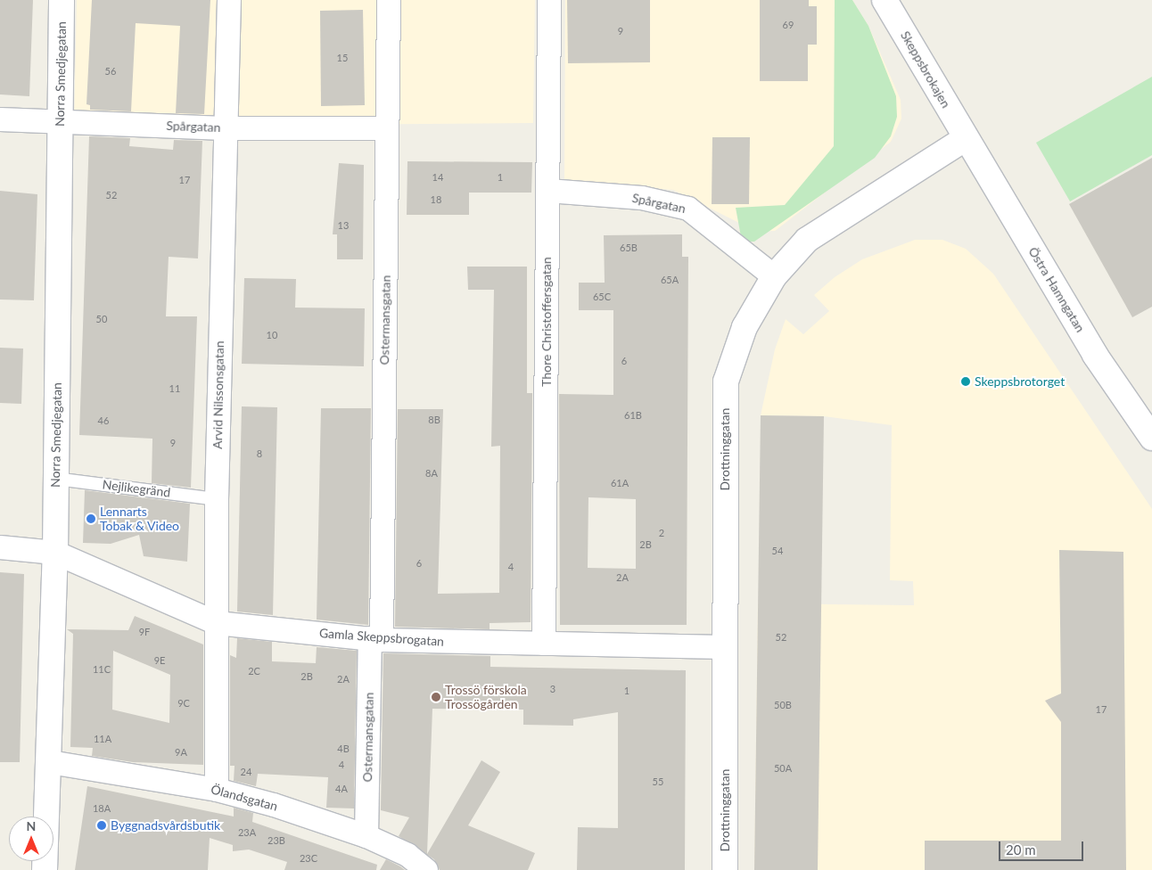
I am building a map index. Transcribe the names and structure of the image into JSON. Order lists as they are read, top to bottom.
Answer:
{
  "streets": {
    "street": [
      "Skeppsbrokajen",
      "Norra Smedjegatan",
      "Spårgatan",
      "Östra Hamngatan",
      "Ostermansgatan",
      "Thore Christoffersgatan",
      "Arvid Nilssonsgatan",
      "Drottninggatan",
      "Gamla Skeppsbrogatan",
      "Ölandsgatan"
    ],
    "lane": ["Nejlikegränd"]
  },
  "crossings": [
    ["Skeppsbrokajen", "Östra Hamngatan"],
    ["Skeppsbrokajen", "Drottninggatan"],
    ["Norra Smedjegatan", "Spårgatan"],
    ["Norra Smedjegatan", "Nejlikegränd"],
    ["Norra Smedjegatan", "Gamla Skeppsbrogatan"],
    ["Norra Smedjegatan", "Ölandsgatan"],
    ["Spårgatan", "Ostermansgatan"],
    ["Spårgatan", "Thore Christoffersgatan"],
    ["Spårgatan", "Arvid Nilssonsgatan"],
    ["Spårgatan", "Drottninggatan"],
    ["Östra Hamngatan", "Drottninggatan"],
    ["Ostermansgatan", "Gamla Skeppsbrogatan"],
    ["Ostermansgatan", "Ölandsgatan"],
    ["Thore Christoffersgatan", "Gamla Skeppsbrogatan"],
    ["Arvid Nilssonsgatan", "Nejlikegränd"],
    ["Arvid Nilssonsgatan", "Gamla Skeppsbrogatan"],
    ["Arvid Nilssonsgatan", "Ölandsgatan"],
    ["Drottninggatan", "Gamla Skeppsbrogatan"]
  ],
  "places": [
    "Skeppsbrotorget",
    "Lennarts Tobak & Video",
    "Trossö förskola Trossögården",
    "Byggnadsvårdsbutik"
  ],
  "house_numbers": [
    "69",
    "9",
    "15",
    "56",
    "14",
    "1",
    "17",
    "52",
    "18",
    "13",
    "65B",
    "65A",
    "65C",
    "50",
    "10",
    "6",
    "11",
    "61B",
    "8B",
    "46",
    "9",
    "8",
    "8A",
    "61A",
    "2",
    "2B",
    "54",
    "6",
    "4",
    "2A",
    "9F",
    "52",
    "9E",
    "11C",
    "2C",
    "2B",
    "2A",
    "3",
    "1",
    "9C",
    "50B",
    "17",
    "11A",
    "4B",
    "9A",
    "4",
    "50A",
    "24",
    "55",
    "4A",
    "18A",
    "23A",
    "23B",
    "23C"
  ],
  "scale_bar": "20 m",
  "north": "top"
}
